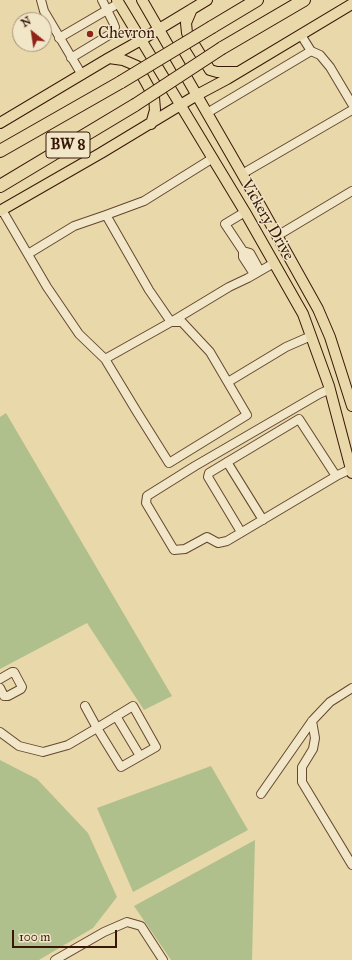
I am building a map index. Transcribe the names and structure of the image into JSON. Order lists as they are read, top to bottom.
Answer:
{
  "streets": {
    "highway": ["BW 8"],
    "main road": ["Vickery Drive"]
  },
  "places": ["Chevron"],
  "scale_bar": "100 m",
  "north": "top left"
}
